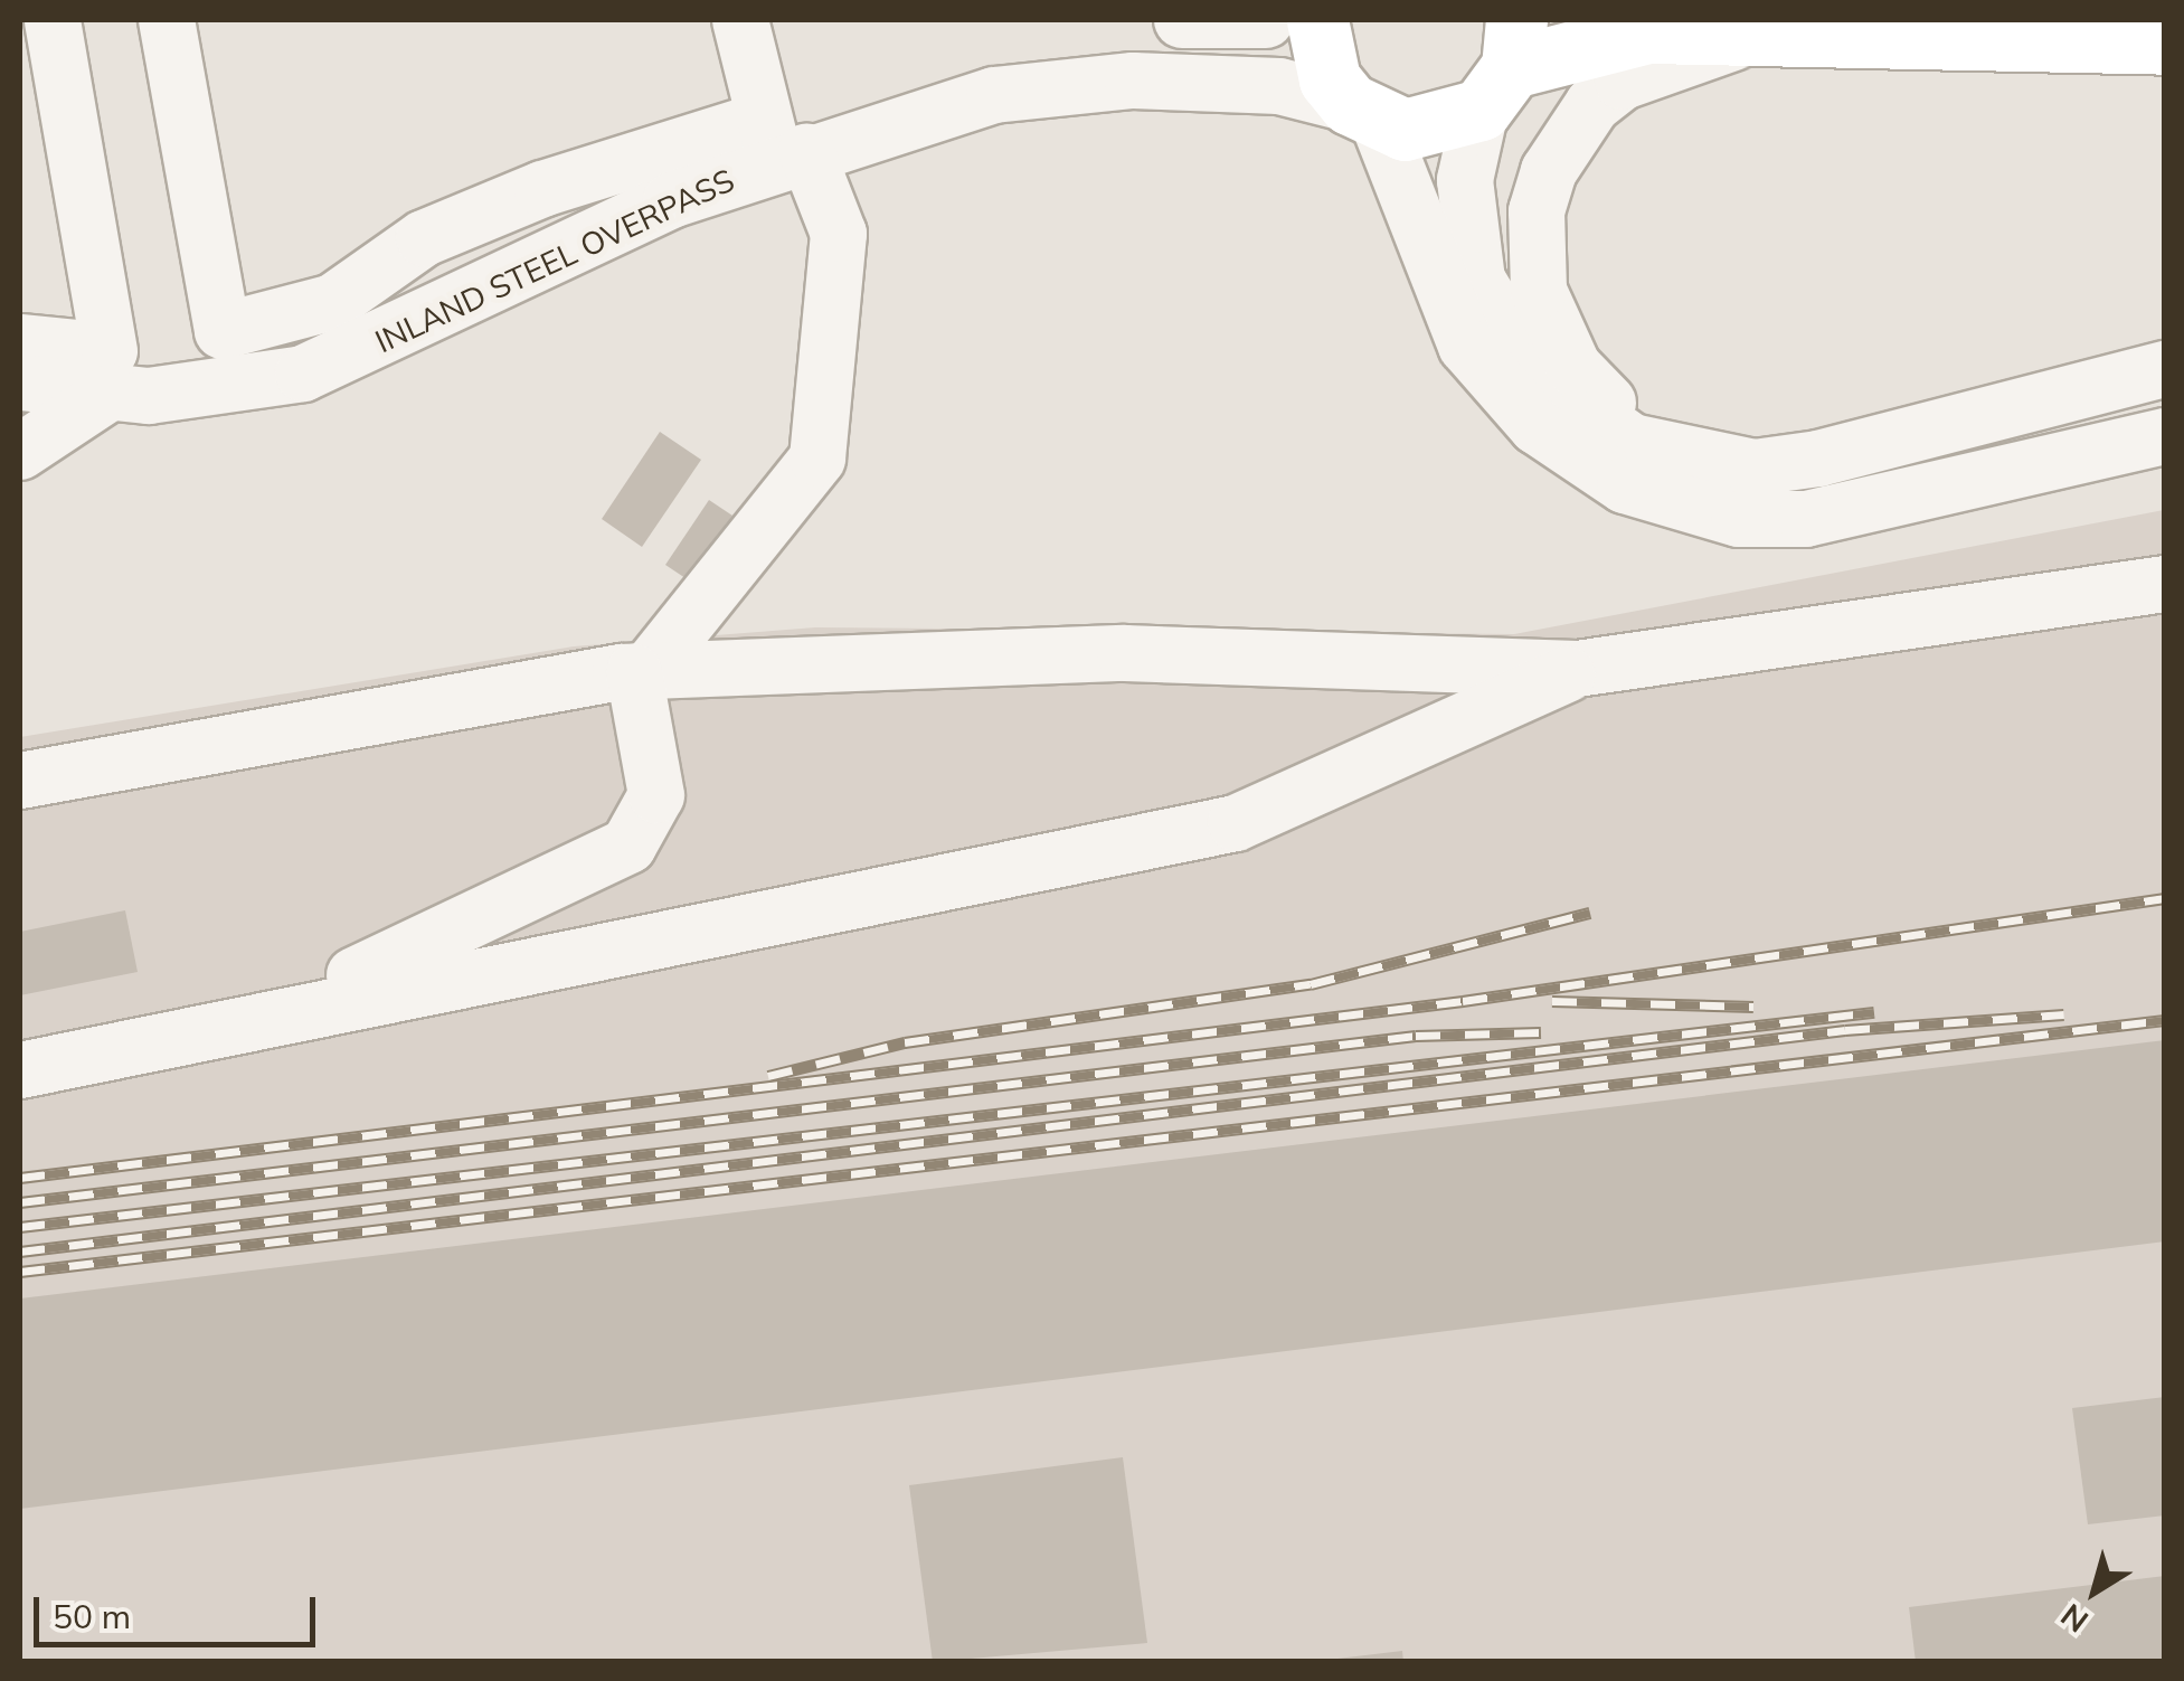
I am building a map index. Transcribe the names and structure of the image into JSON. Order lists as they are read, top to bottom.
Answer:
{
  "streets": {
    "street": ["INLAND STEEL OVERPASS"]
  },
  "scale_bar": "50 m",
  "north": "bottom left"
}
